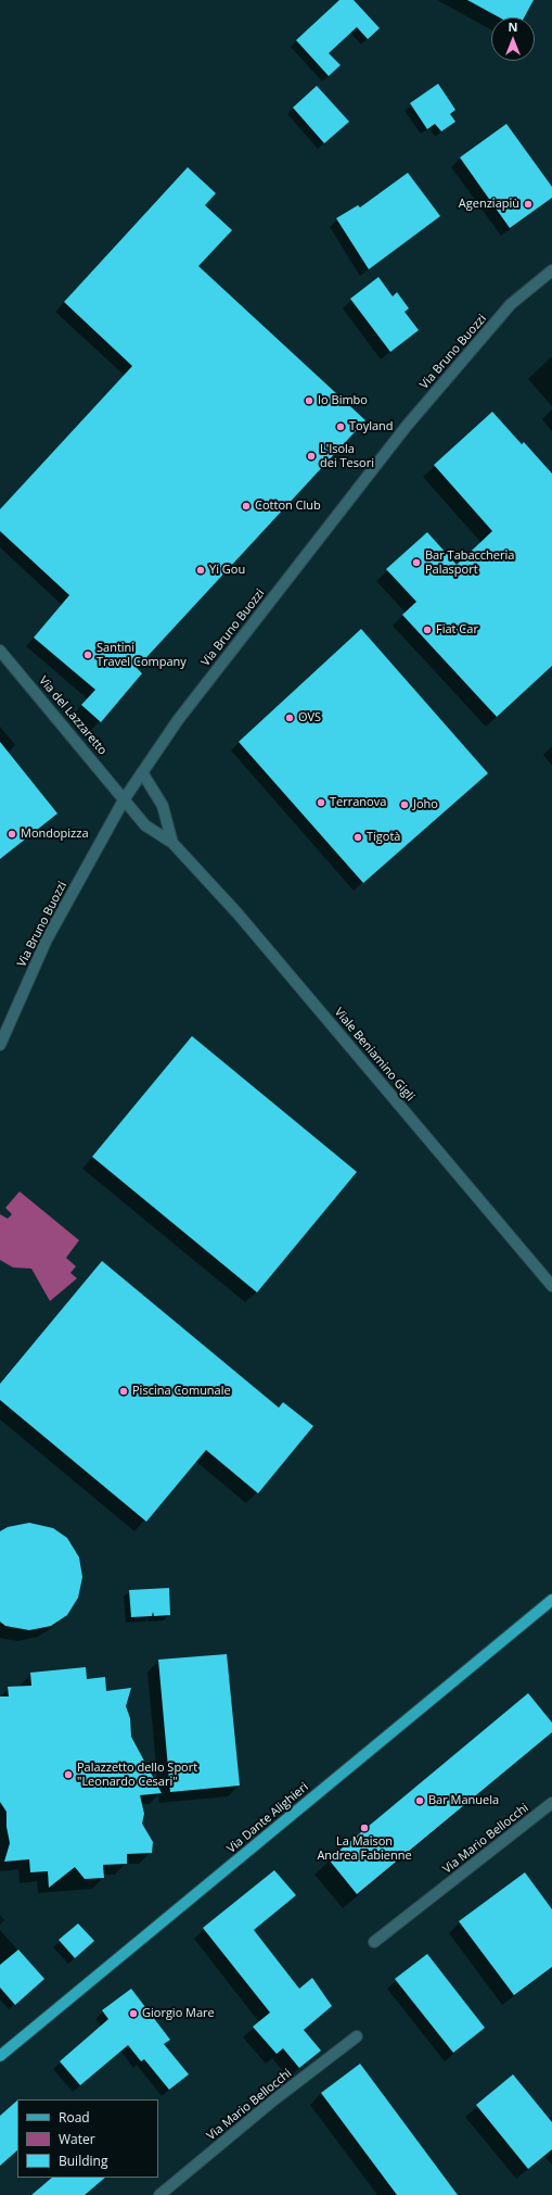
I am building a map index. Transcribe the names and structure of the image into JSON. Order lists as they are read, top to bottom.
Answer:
{
  "streets": {
    "main road": ["Via Dante Alighieri"],
    "street": [
      "Via Bruno Buozzi",
      "Via del Lazzaretto",
      "Viale Beniamino Gigli",
      "Via Mario Bellocchi"
    ]
  },
  "crossings": [
    ["Via Bruno Buozzi", "Via del Lazzaretto"],
    ["Via Bruno Buozzi", "Viale Beniamino Gigli"],
    ["Via del Lazzaretto", "Viale Beniamino Gigli"]
  ],
  "places": [
    "Agenziapiù",
    "Io Bimbo",
    "Toyland",
    "L'Isola dei Tesori",
    "Cotton Club",
    "Bar Tabaccheria Palasport",
    "Yi Gou",
    "Fiat Car",
    "Santini Travel Company",
    "OVS",
    "Terranova",
    "Joho",
    "Mondopizza",
    "Tigotà",
    "Piscina Comunale",
    "Palazzetto dello Sport \"Leonardo Cesari\"",
    "Bar Manuela",
    "La Maison Andrea Fabienne",
    "Giorgio Mare"
  ],
  "legend": ["Road", "Water", "Building"],
  "north": "top"
}
